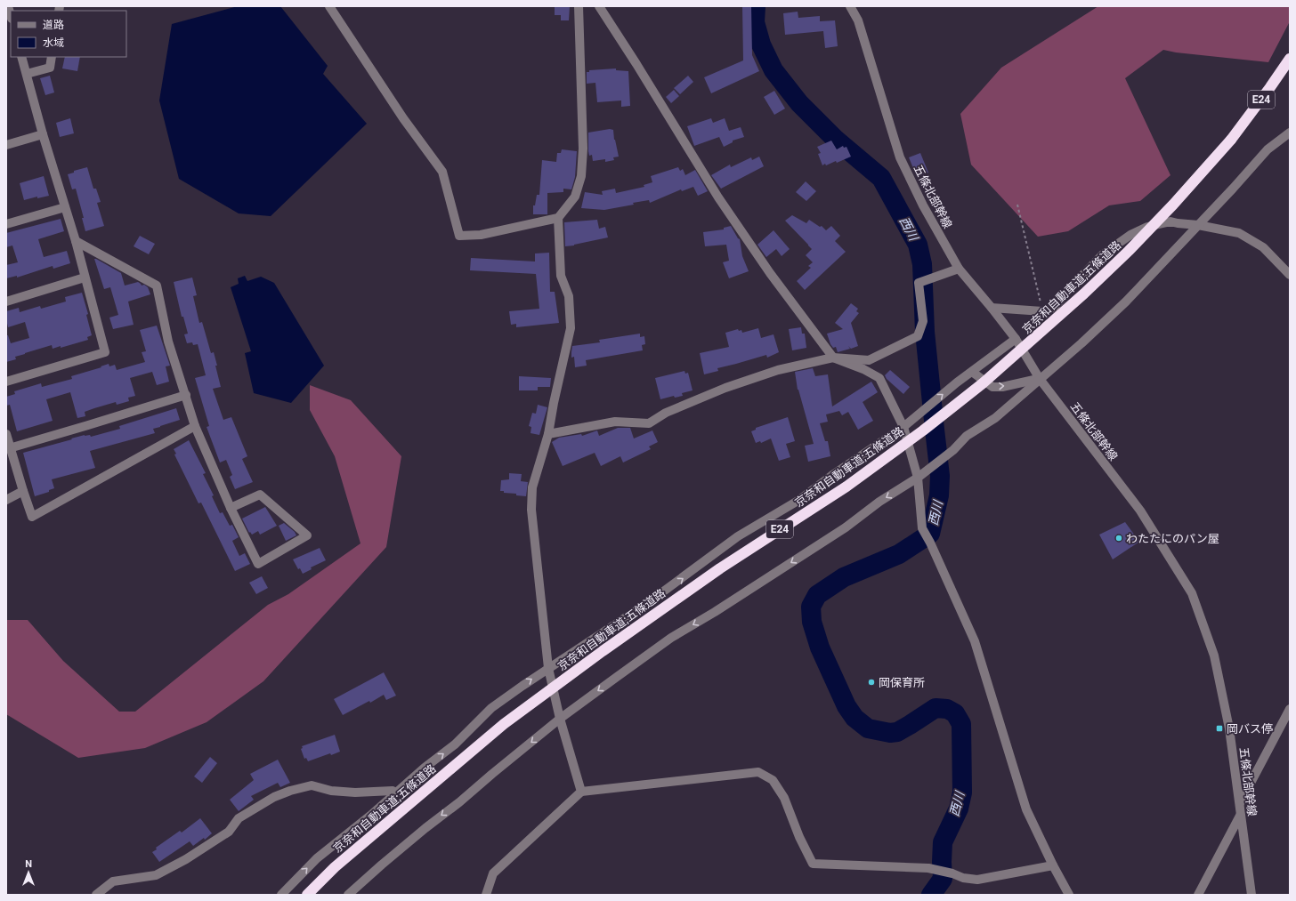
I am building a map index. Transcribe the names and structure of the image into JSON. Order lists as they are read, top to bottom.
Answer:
{
  "streets": {
    "highway": ["E24", "京奈和自動車道;五條道路"],
    "street": ["五條北部幹線"]
  },
  "water": ["西川"],
  "places": {
    "other": ["わたたにのパン屋", "岡保育所"],
    "transit": ["岡バス停"]
  },
  "legend": ["道路", "水域"],
  "north": "top"
}
